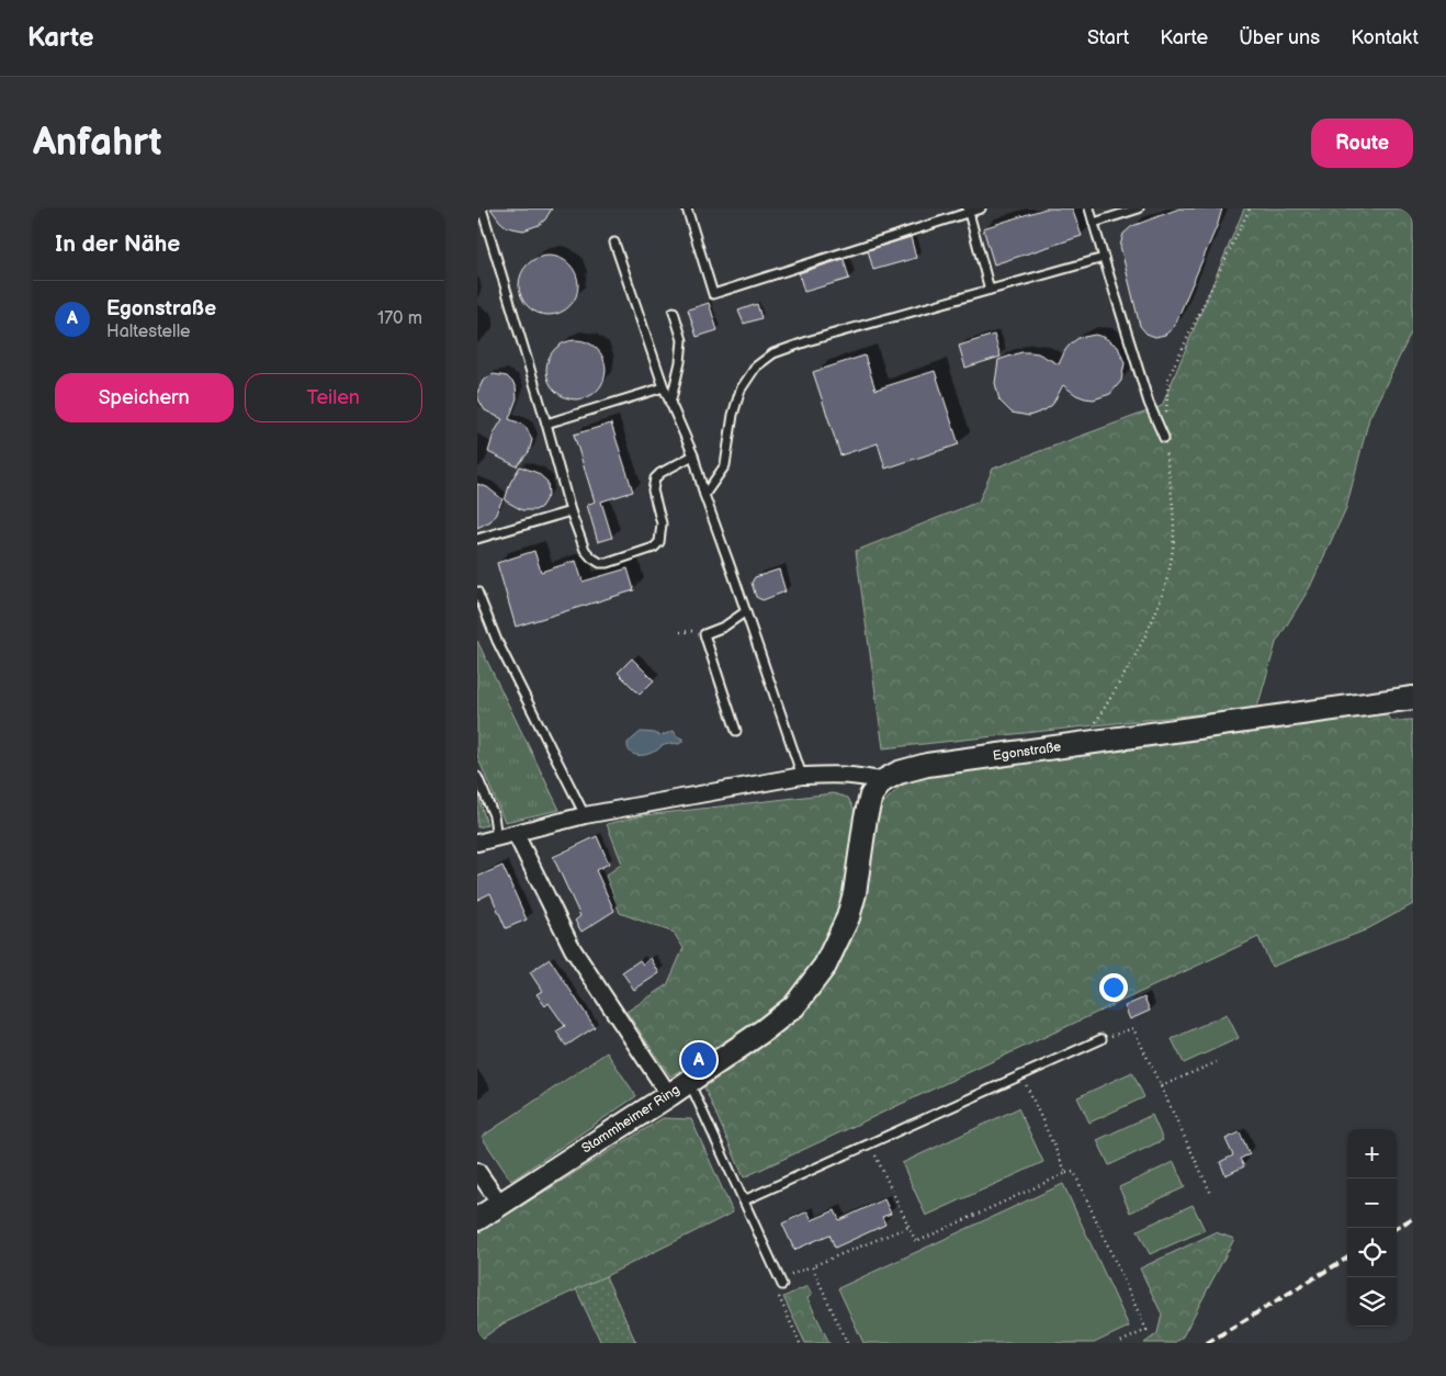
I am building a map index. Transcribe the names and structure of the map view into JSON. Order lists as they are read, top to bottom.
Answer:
{
  "streets": {
    "street": ["Egonstraße", "Stammheimer Ring"]
  },
  "crossings": [
    ["Egonstraße", "Stammheimer Ring"]
  ],
  "page": {
    "header": "Karte",
    "nav": [
      "Start",
      "Karte",
      "Über uns",
      "Kontakt"
    ],
    "buttons": [
      "Route",
      ["Speichern", "Teilen"]
    ],
    "title": "Anfahrt",
    "heading": "In der Nähe",
    "list": [
      {
        "mark": "A",
        "name": "Egonstraße",
        "note": "Haltestelle",
        "value": "170 m"
      }
    ],
    "pins": "A",
    "map_buttons": ["+", "−"]
  }
}
